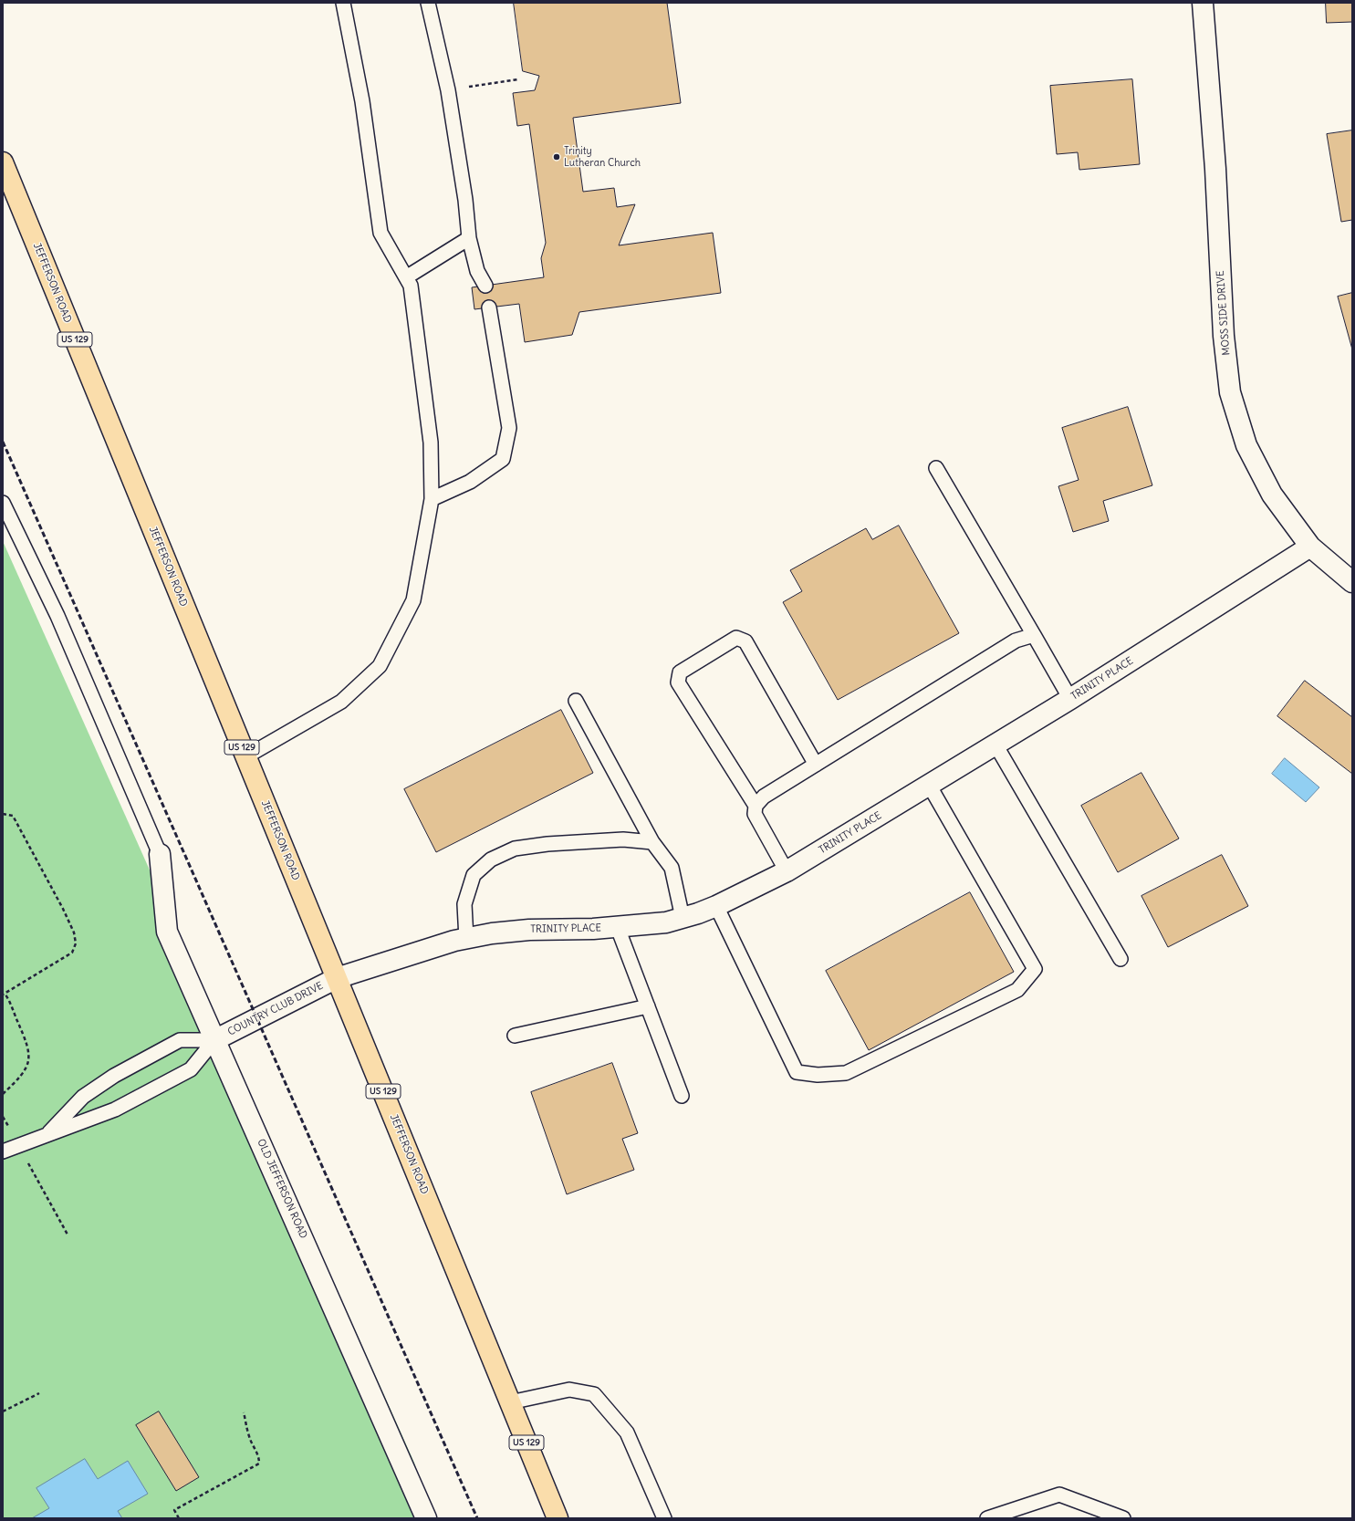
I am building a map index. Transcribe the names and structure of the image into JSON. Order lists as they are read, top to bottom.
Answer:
{
  "streets": {
    "highway": ["JEFFERSON ROAD", "US 129"],
    "street": [
      "MOSS SIDE DRIVE",
      "TRINITY PLACE",
      "COUNTRY CLUB DRIVE",
      "OLD JEFFERSON ROAD"
    ]
  },
  "crossings": [
    ["JEFFERSON ROAD", "TRINITY PLACE"],
    ["JEFFERSON ROAD", "COUNTRY CLUB DRIVE"],
    ["MOSS SIDE DRIVE", "TRINITY PLACE"],
    ["TRINITY PLACE", "COUNTRY CLUB DRIVE"],
    ["COUNTRY CLUB DRIVE", "OLD JEFFERSON ROAD"]
  ],
  "places": ["Trinity Lutheran Church"]
}
